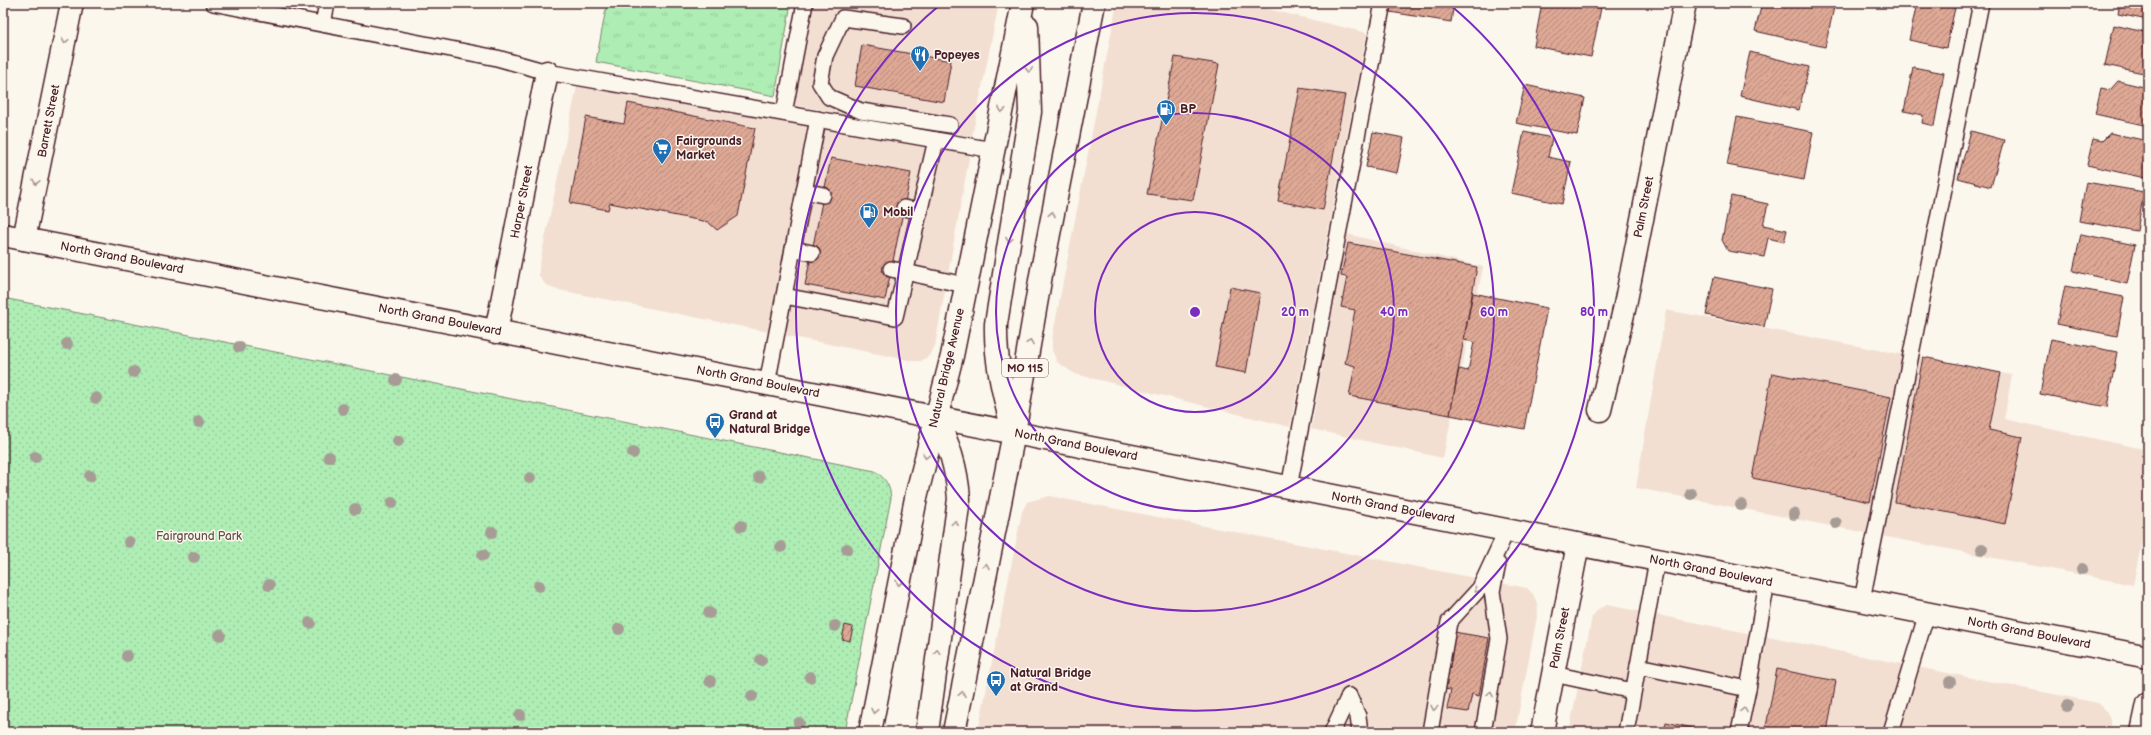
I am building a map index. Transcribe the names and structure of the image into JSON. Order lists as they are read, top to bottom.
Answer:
{
  "streets": {
    "main road": [
      "Barrett Street",
      "Harper Street",
      "Palm Street",
      "North Grand Boulevard",
      "Natural Bridge Avenue",
      "MO 115"
    ]
  },
  "crossings": [
    ["Barrett Street", "North Grand Boulevard"],
    ["Harper Street", "North Grand Boulevard"],
    ["Palm Street", "North Grand Boulevard"],
    ["North Grand Boulevard", "Natural Bridge Avenue"],
    ["North Grand Boulevard", "MO 115"]
  ],
  "one_way": ["Barrett Street"],
  "parks": ["Fairground Park"],
  "places": {
    "restaurant": ["Popeyes"],
    "fuel station": ["BP", "Mobil"],
    "supermarket": ["Fairgrounds Market"],
    "bus stop": ["Grand at Natural Bridge", "Natural Bridge at Grand"]
  },
  "rings": [
    "20 m",
    "40 m",
    "60 m",
    "80 m"
  ]
}
